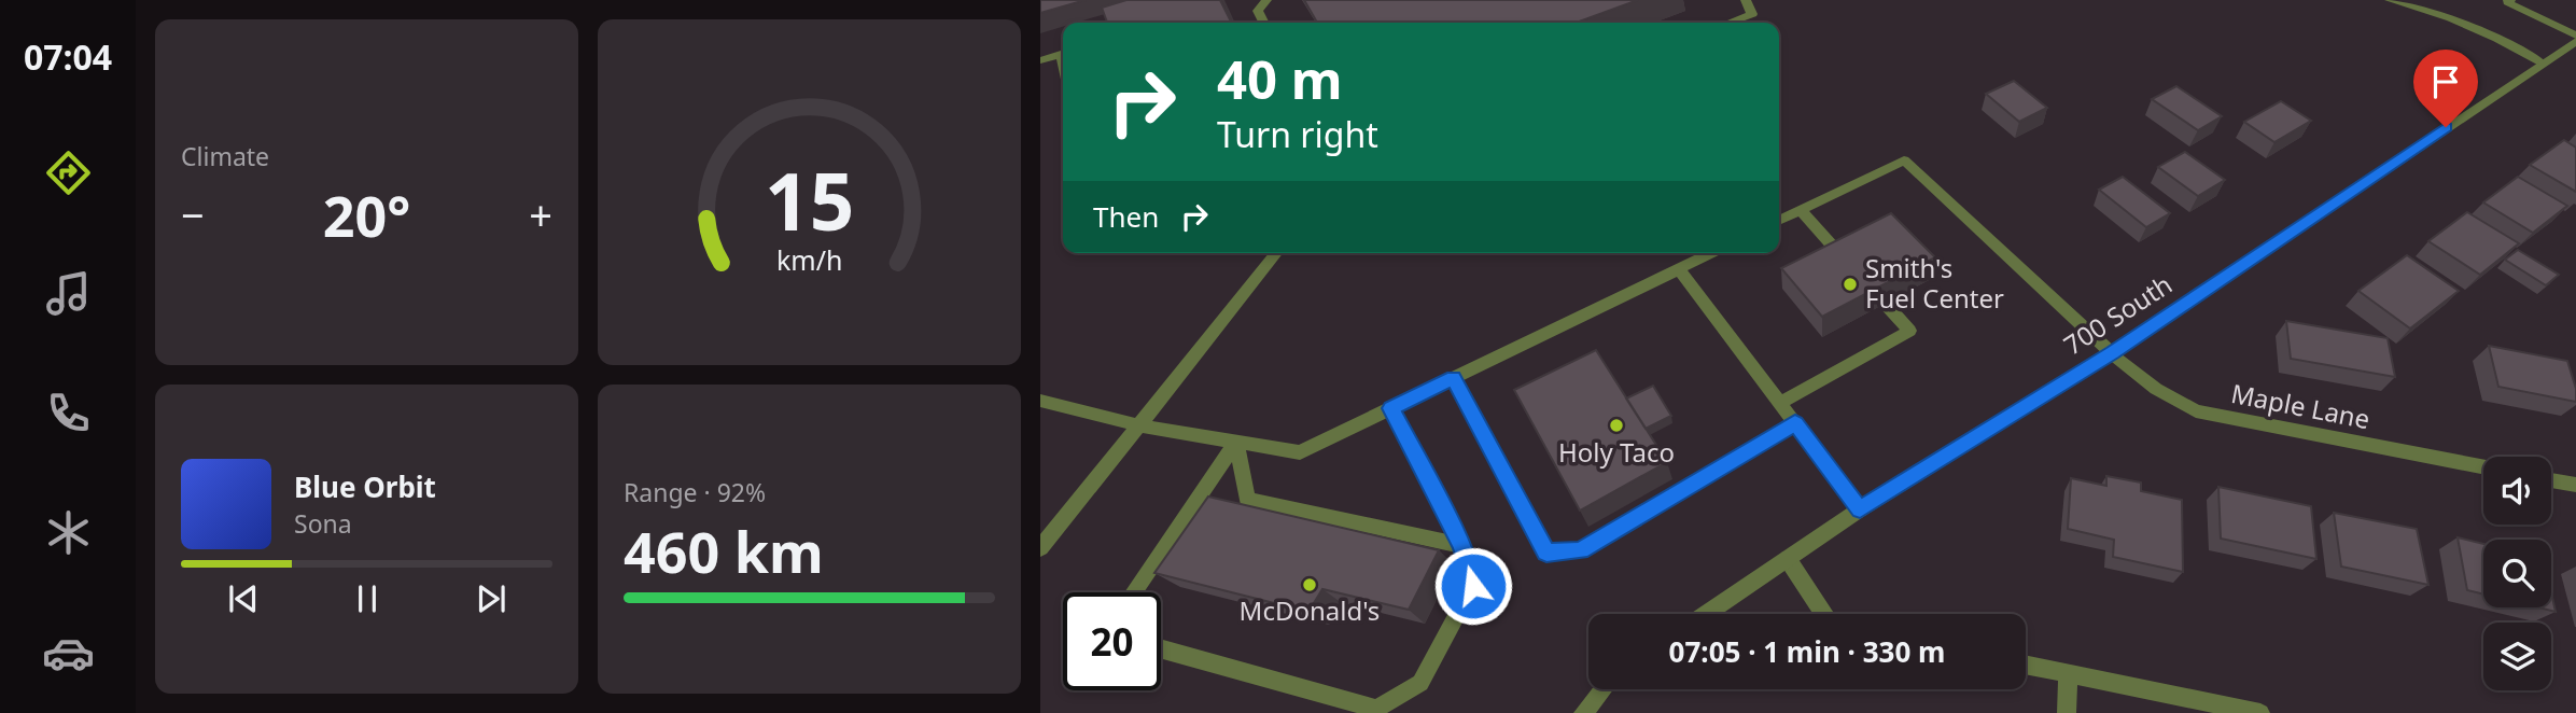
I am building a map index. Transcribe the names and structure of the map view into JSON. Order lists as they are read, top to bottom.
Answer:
{
  "streets": {
    "street": ["700 South", "Maple Lane"]
  },
  "crossings": [
    ["700 South", "Maple Lane"]
  ],
  "places": ["Smith's Fuel Center", "Holy Taco", "McDonald's"],
  "page": {
    "tabs": "07:04",
    "tile": [
      "Climate",
      ["Range · 92%", "460 km"]
    ],
    "turn": ["40 m", "Turn right"],
    "then": "Then",
    "heat": ["−", "20°", "+"],
    "song": ["Blue Orbit", "Sona"],
    "limit": "20",
    "trip": "07:05 · 1 min · 330 m",
    "gauge": ["15", "km/h"]
  }
}
